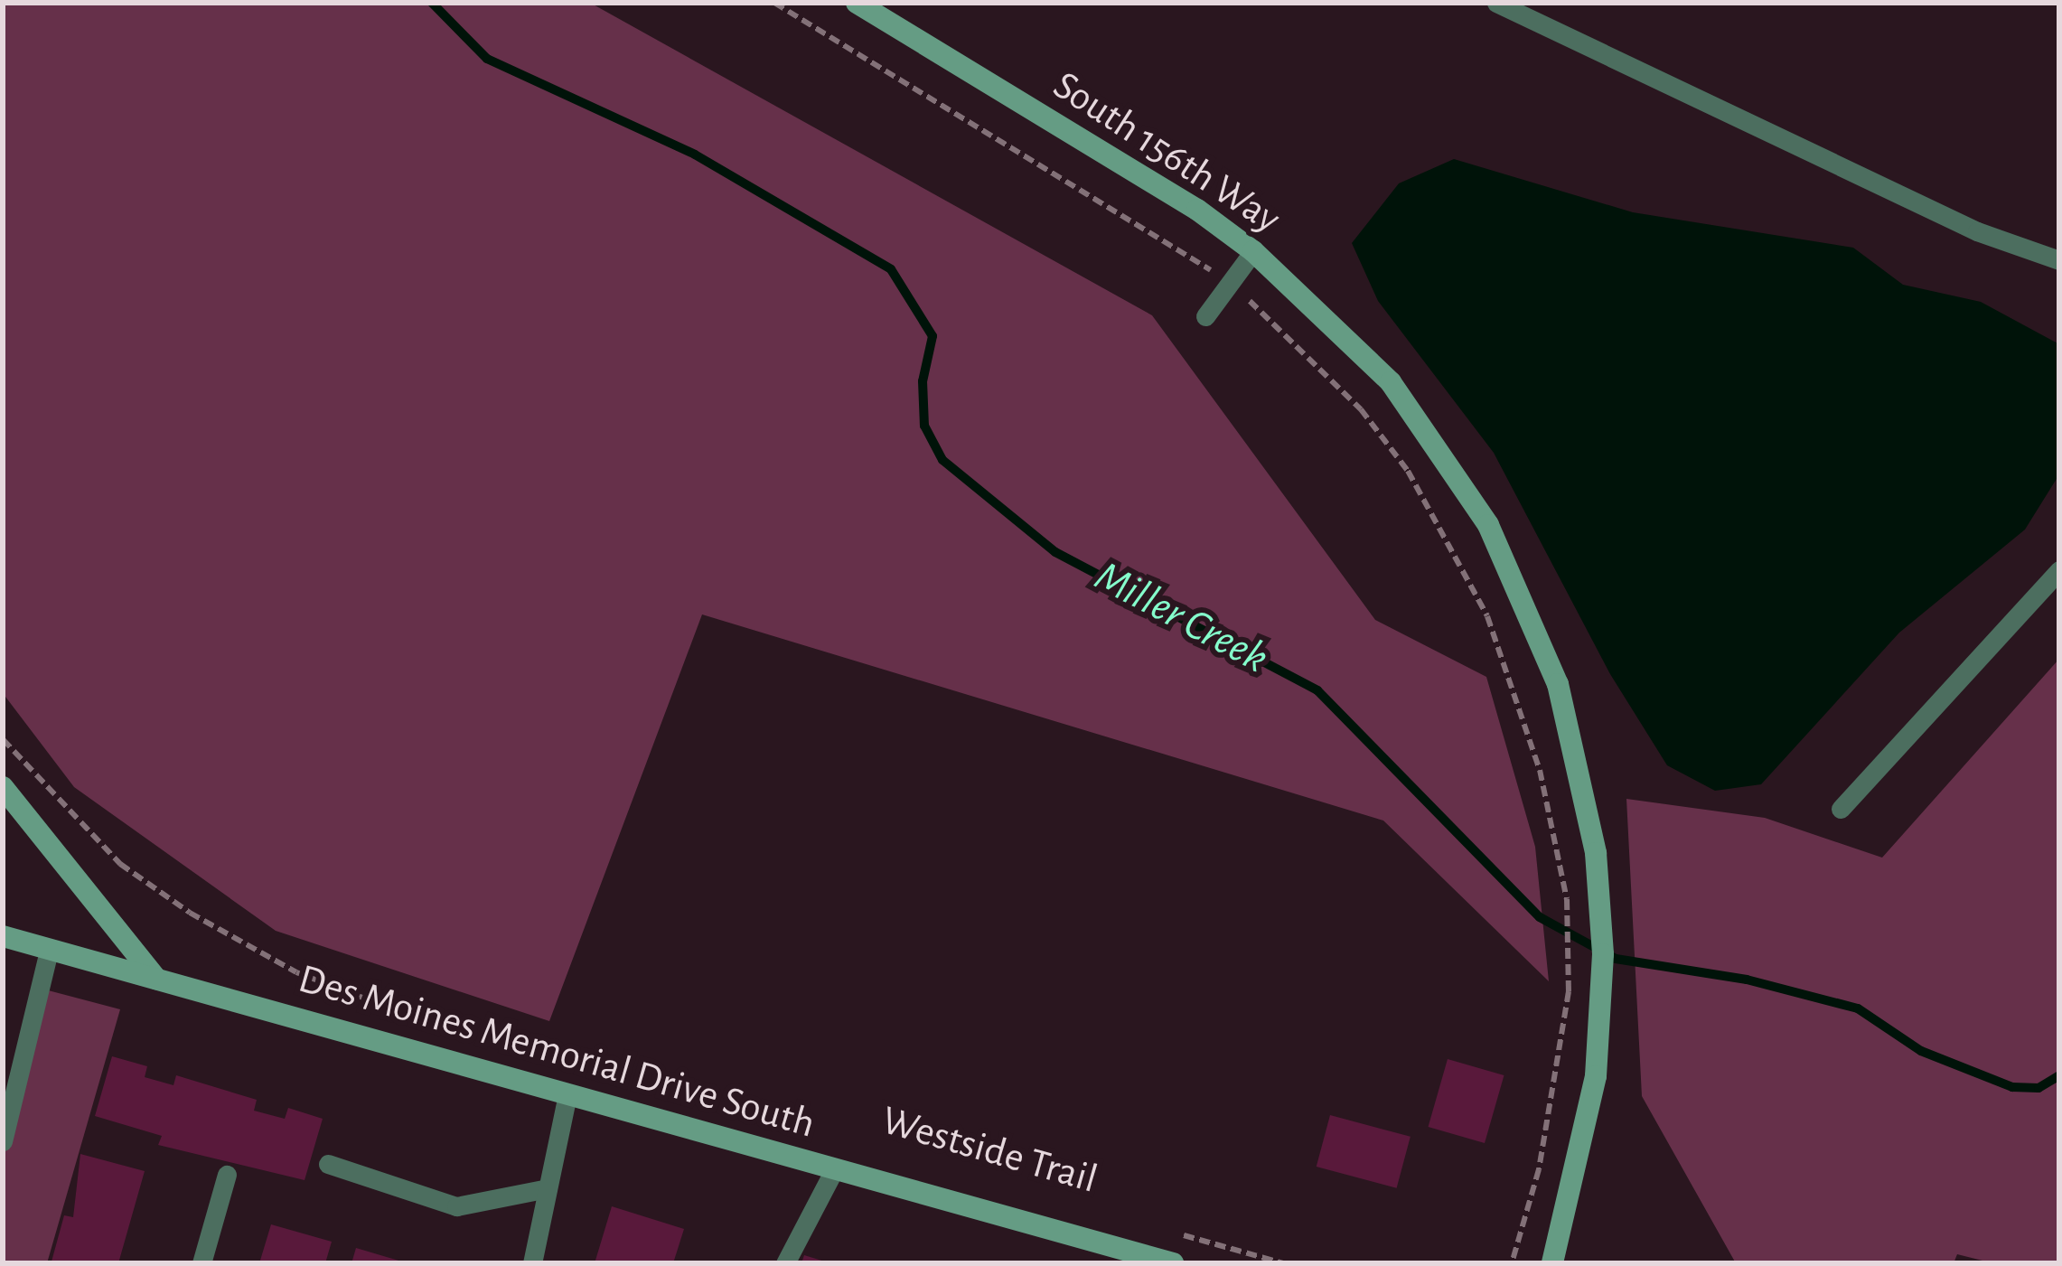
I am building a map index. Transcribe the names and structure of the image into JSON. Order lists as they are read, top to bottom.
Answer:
{
  "streets": {
    "street": ["South 156th Way", "Des Moines Memorial Drive South"]
  },
  "water": ["Miller Creek"]
}
